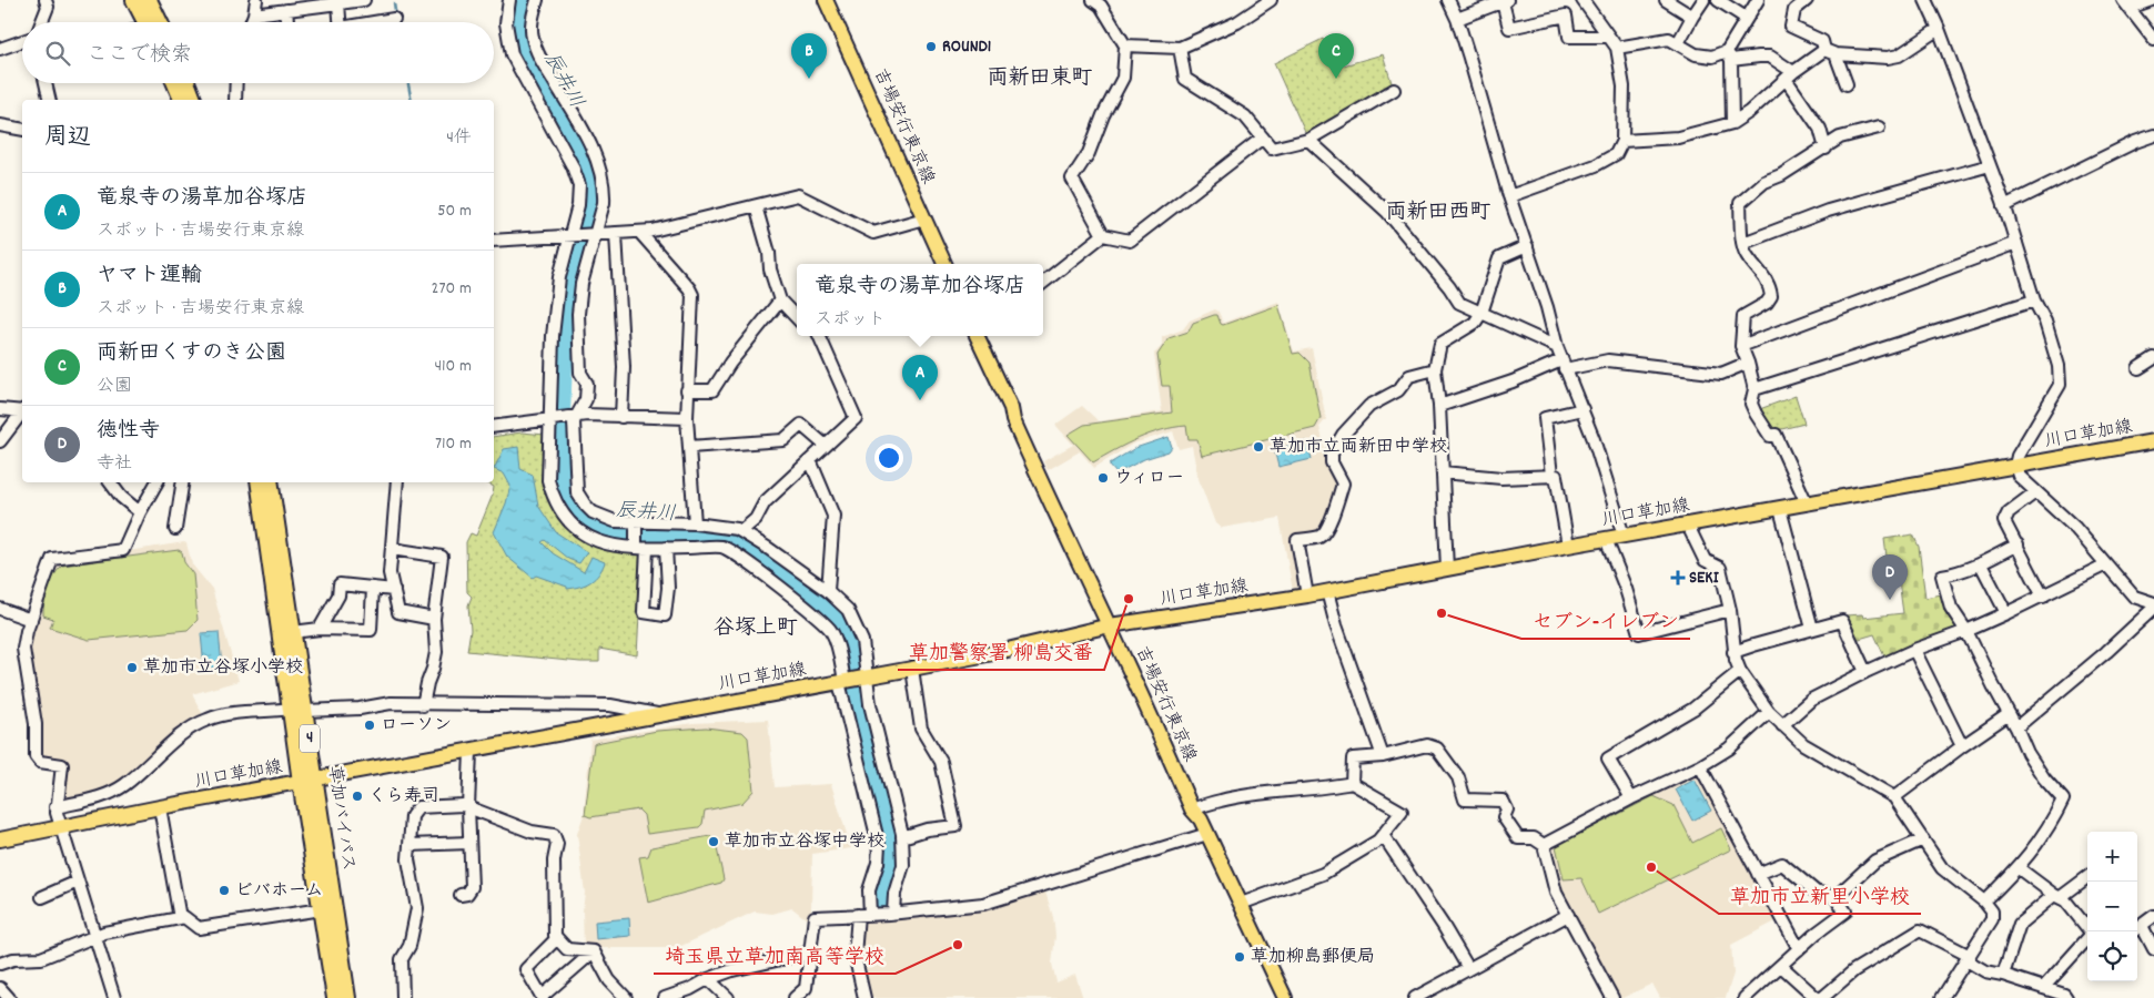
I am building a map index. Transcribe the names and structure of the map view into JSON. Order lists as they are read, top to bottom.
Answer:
{
  "streets": {
    "highway": ["4", "草加バイパス"],
    "main road": ["吉場安行東京線", "川口草加線"]
  },
  "crossings": [
    ["吉場安行東京線", "川口草加線"],
    ["川口草加線", "草加バイパス"]
  ],
  "districts": ["両新田東町", "両新田西町", "谷塚上町"],
  "water": ["辰井川"],
  "places": {
    "other": [
      "ROUND1",
      "草加市立両新田中学校",
      "ウィロー",
      "草加警察署 柳島交番",
      "セブン-イレブン",
      "草加市立谷塚小学校",
      "ローソン",
      "くら寿司",
      "草加市立谷塚中学校",
      "草加市立新里小学校",
      "ビバホーム",
      "埼玉県立草加南高等学校",
      "草加柳島郵便局"
    ],
    "health": ["SEKI"]
  },
  "page": {
    "search": "ここで検索",
    "pins": [
      "B",
      "C",
      "A",
      "D"
    ],
    "heading": ["周辺", "4件"],
    "list": [
      {
        "mark": "A",
        "name": "竜泉寺の湯草加谷塚店",
        "note": "スポット · 吉場安行東京線",
        "value": "50 m"
      },
      {
        "mark": "B",
        "name": "ヤマト運輸",
        "note": "スポット · 吉場安行東京線",
        "value": "270 m"
      },
      {
        "mark": "C",
        "name": "両新田くすのき公園",
        "note": "公園",
        "value": "410 m"
      },
      {
        "mark": "D",
        "name": "徳性寺",
        "note": "寺社",
        "value": "710 m"
      }
    ],
    "popup": ["竜泉寺の湯草加谷塚店", "スポット"],
    "map_buttons": ["+", "−"]
  }
}
